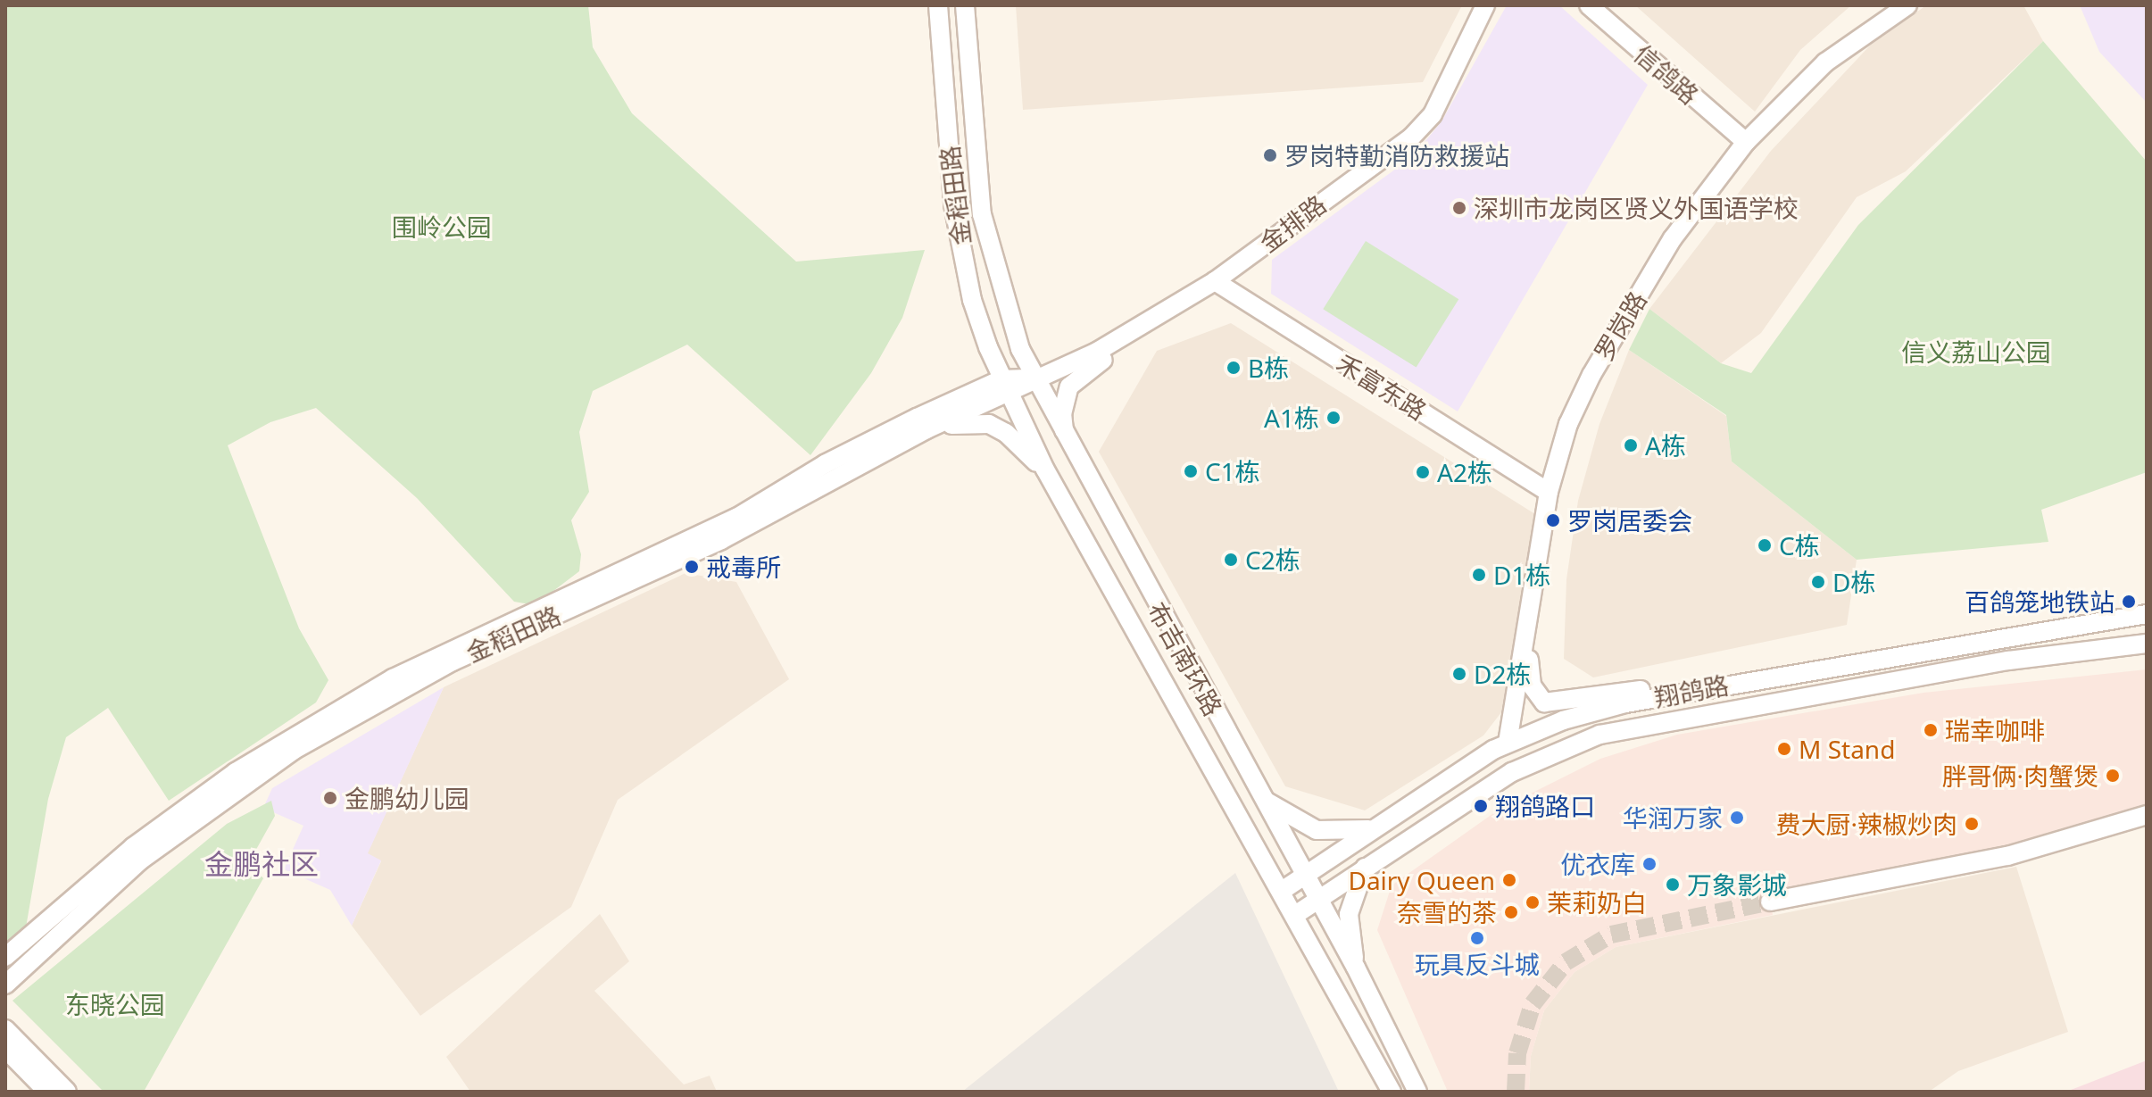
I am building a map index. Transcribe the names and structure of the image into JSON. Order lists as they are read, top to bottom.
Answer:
{
  "streets": {
    "street": [
      "信鸽路",
      "金稻田路",
      "金排路",
      "罗岗路",
      "禾富东路",
      "布吉南环路",
      "翔鸽路"
    ]
  },
  "crossings": [
    ["信鸽路", "罗岗路"],
    ["金稻田路", "金排路"],
    ["金稻田路", "布吉南环路"],
    ["金排路", "禾富东路"],
    ["金排路", "布吉南环路"],
    ["罗岗路", "禾富东路"],
    ["罗岗路", "翔鸽路"],
    ["布吉南环路", "翔鸽路"]
  ],
  "districts": ["金鹏社区"],
  "parks": ["围岭公园", "信义荔山公园", "东晓公园"],
  "places": [
    "罗岗特勤消防救援站",
    "深圳市龙岗区贤义外国语学校",
    "B栋",
    "A1栋",
    "A栋",
    "C1栋",
    "A2栋",
    "罗岗居委会",
    "C栋",
    "C2栋",
    "戒毒所",
    "D1栋",
    "D栋",
    "百鸽笼地铁站",
    "D2栋",
    "瑞幸咖啡",
    "M Stand",
    "胖哥俩·肉蟹煲",
    "金鹏幼儿园",
    "翔鸽路口",
    "华润万家",
    "费大厨·辣椒炒肉",
    "优衣库",
    "Dairy Queen",
    "万象影城",
    "茉莉奶白",
    "奈雪的茶",
    "玩具反斗城"
  ]
}
